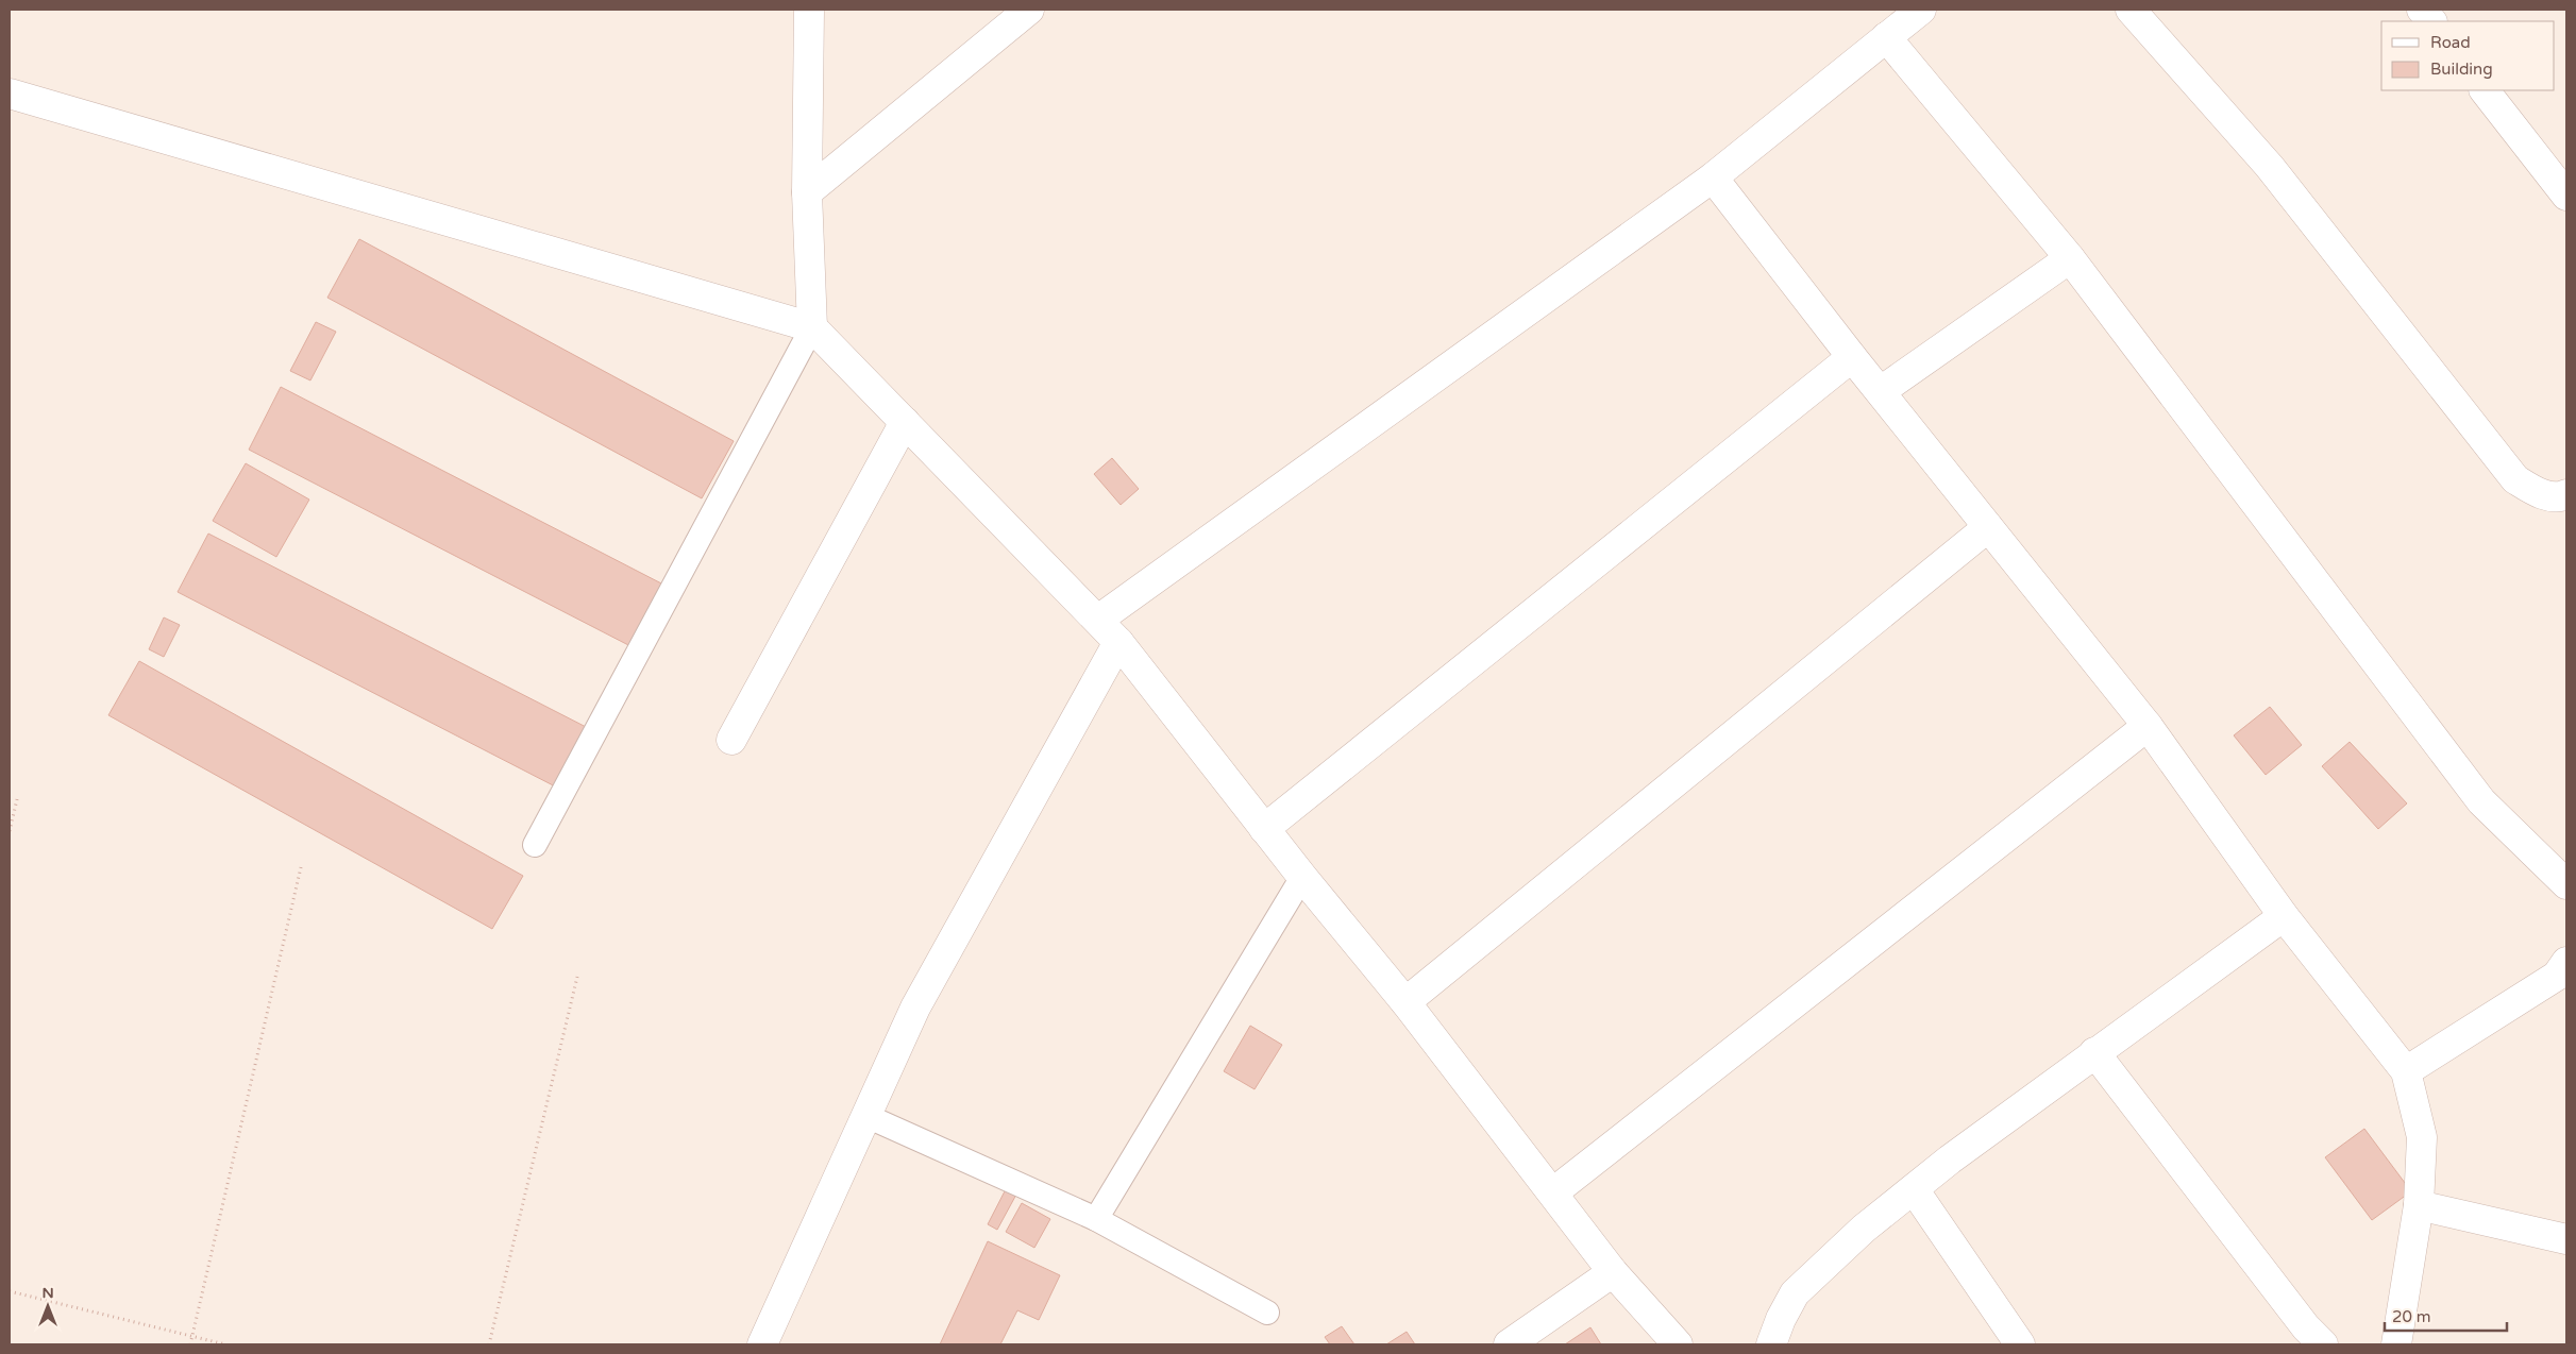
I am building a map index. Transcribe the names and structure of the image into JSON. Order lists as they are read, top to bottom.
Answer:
{
  "legend": ["Road", "Building"],
  "scale_bar": "20 m",
  "north": "top"
}
